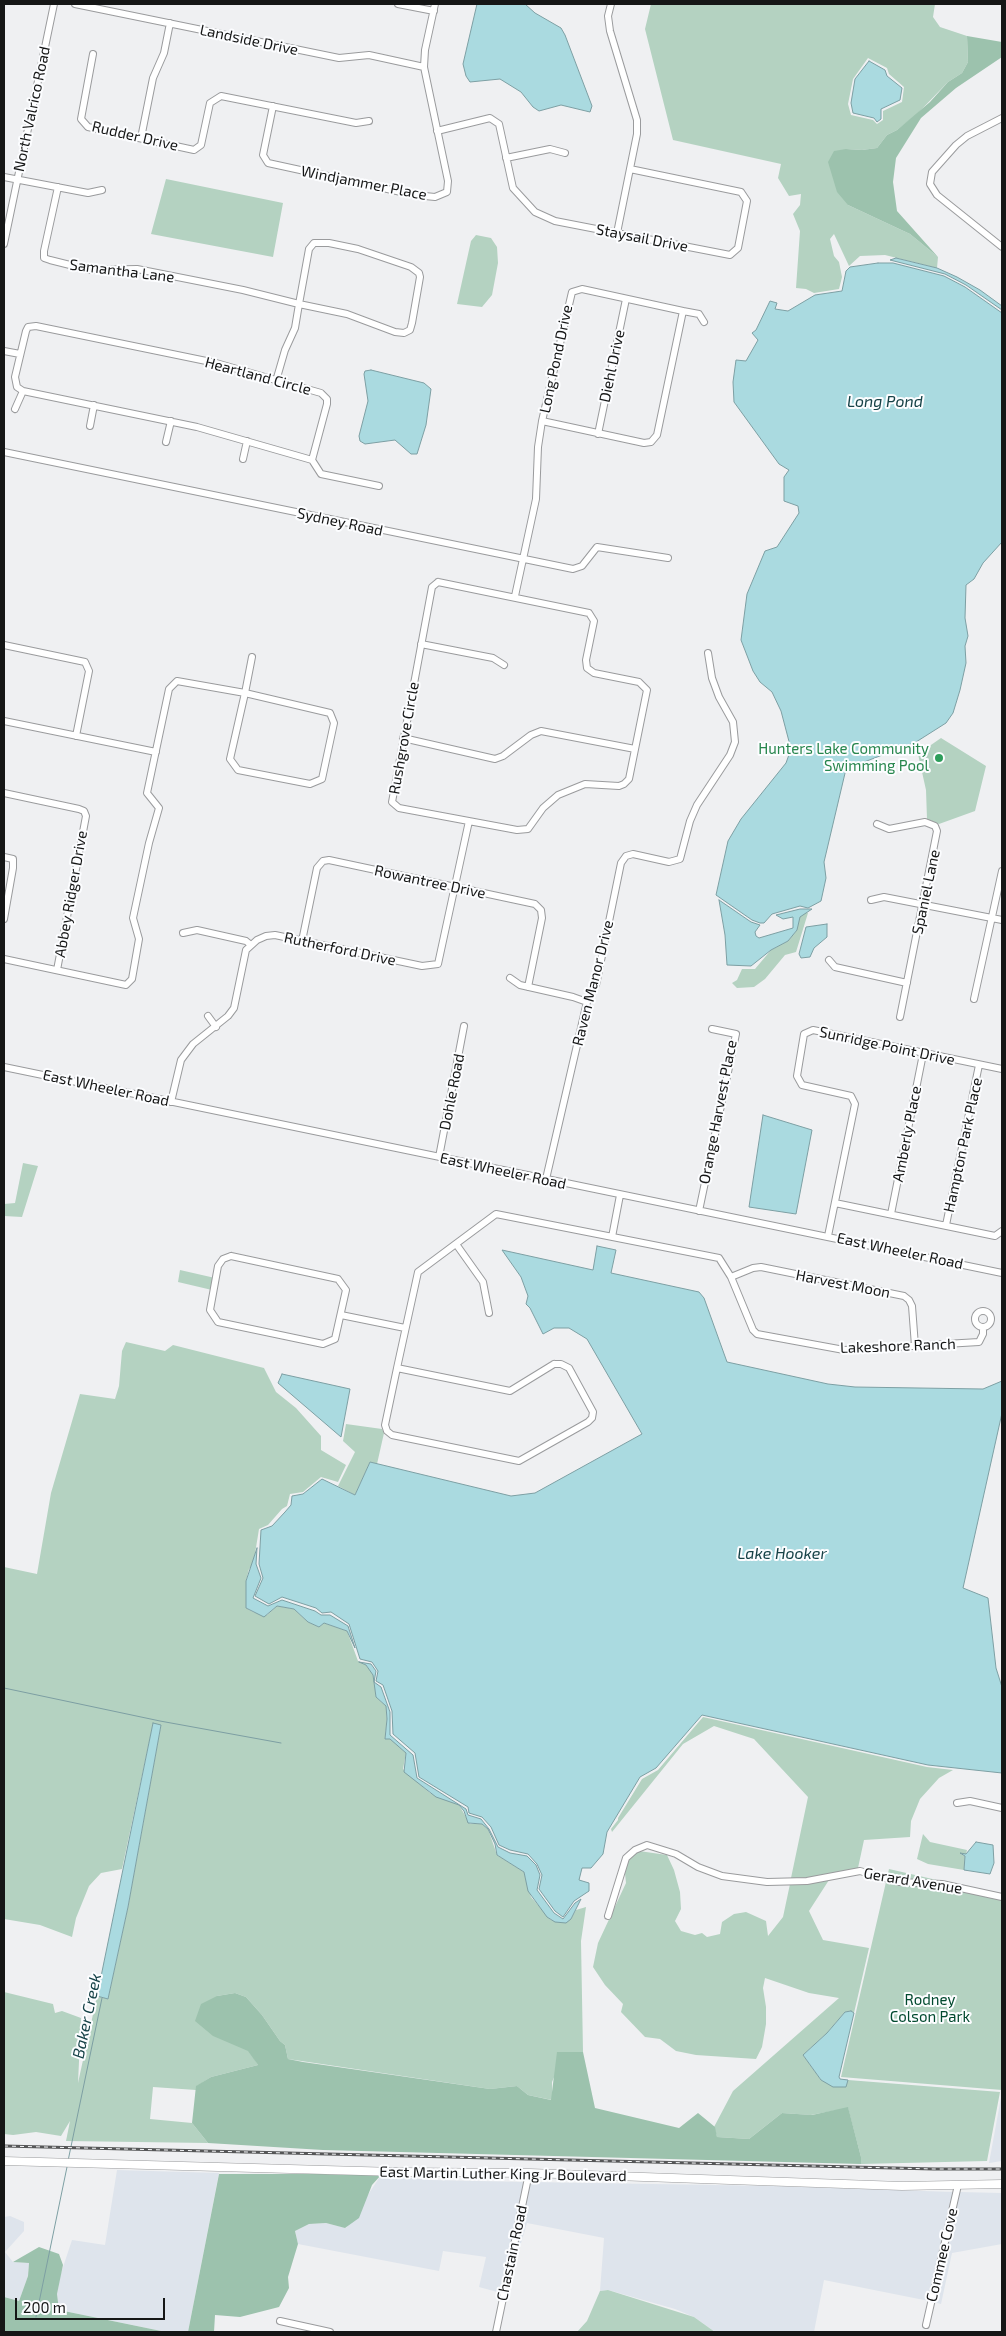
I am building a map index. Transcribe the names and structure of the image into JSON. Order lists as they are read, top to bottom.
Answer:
{
  "streets": {
    "main road": ["East Martin Luther King Jr Boulevard"],
    "street": [
      "Landside Drive",
      "North Valrico Road",
      "Rudder Drive",
      "Windjammer Place",
      "Staysail Drive",
      "Samantha Lane",
      "Long Pond Drive",
      "Diehl Drive",
      "Heartland Circle",
      "Sydney Road",
      "Rushgrove Circle",
      "Rowantree Drive",
      "Spaniel Lane",
      "Abbey Ridger Drive",
      "Rutherford Drive",
      "Raven Manor Drive",
      "Sunridge Point Drive",
      "East Wheeler Road",
      "Dohle Road",
      "Orange Harvest Place",
      "Amberly Place",
      "Hampton Park Place",
      "Harvest Moon",
      "Lakeshore Ranch",
      "Gerard Avenue",
      "Chastain Road",
      "Commee Cove"
    ]
  },
  "crossings": [
    ["Landside Drive", "Windjammer Place"],
    ["Rudder Drive", "Windjammer Place"],
    ["Windjammer Place", "Staysail Drive"],
    ["Samantha Lane", "Heartland Circle"],
    ["Long Pond Drive", "Diehl Drive"],
    ["Long Pond Drive", "Sydney Road"],
    ["Long Pond Drive", "Rushgrove Circle"],
    ["Rushgrove Circle", "Rutherford Drive"],
    ["Rowantree Drive", "Rutherford Drive"],
    ["Raven Manor Drive", "East Wheeler Road"],
    ["Sunridge Point Drive", "East Wheeler Road"],
    ["Sunridge Point Drive", "Amberly Place"],
    ["Sunridge Point Drive", "Hampton Park Place"],
    ["East Wheeler Road", "Dohle Road"],
    ["East Wheeler Road", "Orange Harvest Place"],
    ["Harvest Moon", "Lakeshore Ranch"],
    ["East Martin Luther King Jr Boulevard", "Chastain Road"],
    ["East Martin Luther King Jr Boulevard", "Commee Cove"]
  ],
  "water": ["Long Pond", "Lake Hooker", "Baker Creek"],
  "parks": ["Rodney Colson Park"],
  "places": ["Hunters Lake Community Swimming Pool"],
  "scale_bar": "200 m"
}
